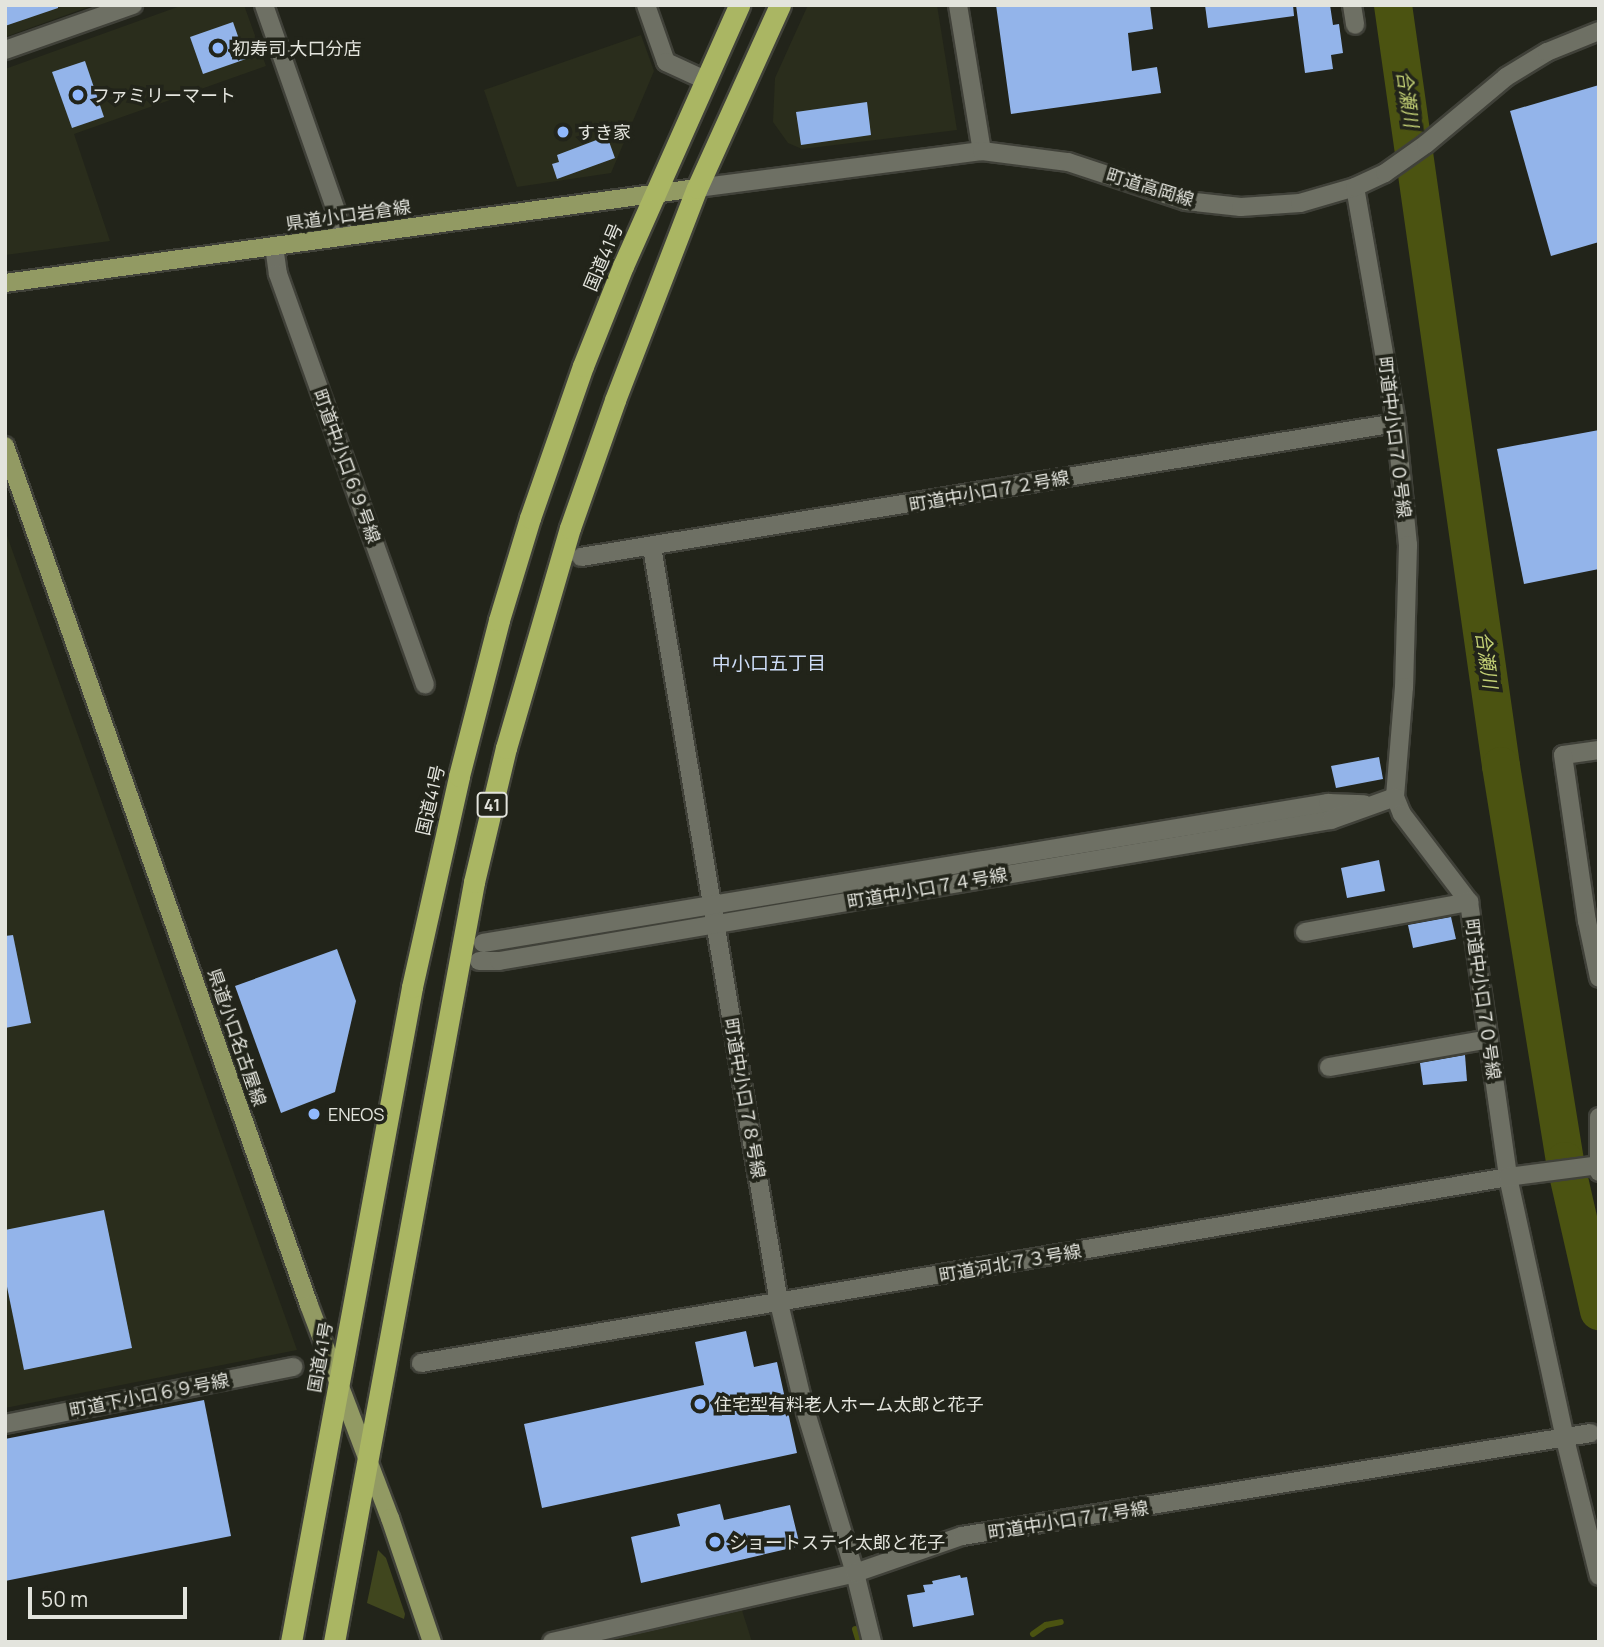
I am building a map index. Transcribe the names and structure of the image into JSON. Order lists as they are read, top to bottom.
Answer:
{
  "streets": {
    "highway": ["国道41号", "41"],
    "main road": ["県道小口岩倉線", "県道小口名古屋線"],
    "street": [
      "町道高岡線",
      "町道中小口７０号線",
      "町道中小口６９号線",
      "町道中小口７２号線",
      "町道中小口７４号線",
      "町道中小口７８号線",
      "町道河北７３号線",
      "町道下小口６９号線",
      "町道中小口７７号線"
    ]
  },
  "crossings": [
    ["町道高岡線", "県道小口岩倉線"],
    ["町道高岡線", "町道中小口７０号線"],
    ["町道高岡線", "41"],
    ["県道小口岩倉線", "国道41号"],
    ["県道小口岩倉線", "町道中小口６９号線"],
    ["県道小口岩倉線", "41"],
    ["国道41号", "県道小口名古屋線"],
    ["町道中小口７０号線", "町道中小口７２号線"],
    ["町道中小口７０号線", "町道中小口７４号線"],
    ["町道中小口７０号線", "町道河北７３号線"],
    ["町道中小口７０号線", "町道中小口７７号線"],
    ["町道中小口７２号線", "町道中小口７８号線"],
    ["41", "県道小口名古屋線"],
    ["町道中小口７４号線", "町道中小口７８号線"],
    ["町道中小口７８号線", "町道河北７３号線"],
    ["町道中小口７８号線", "町道中小口７７号線"]
  ],
  "districts": ["中小口五丁目"],
  "water": ["合瀬川"],
  "places": [
    "初寿司 大口分店",
    "ファミリーマート",
    "すき家",
    "ENEOS",
    "住宅型有料老人ホーム太郎と花子",
    "ショートステイ太郎と花子"
  ],
  "scale_bar": "50 m"
}
